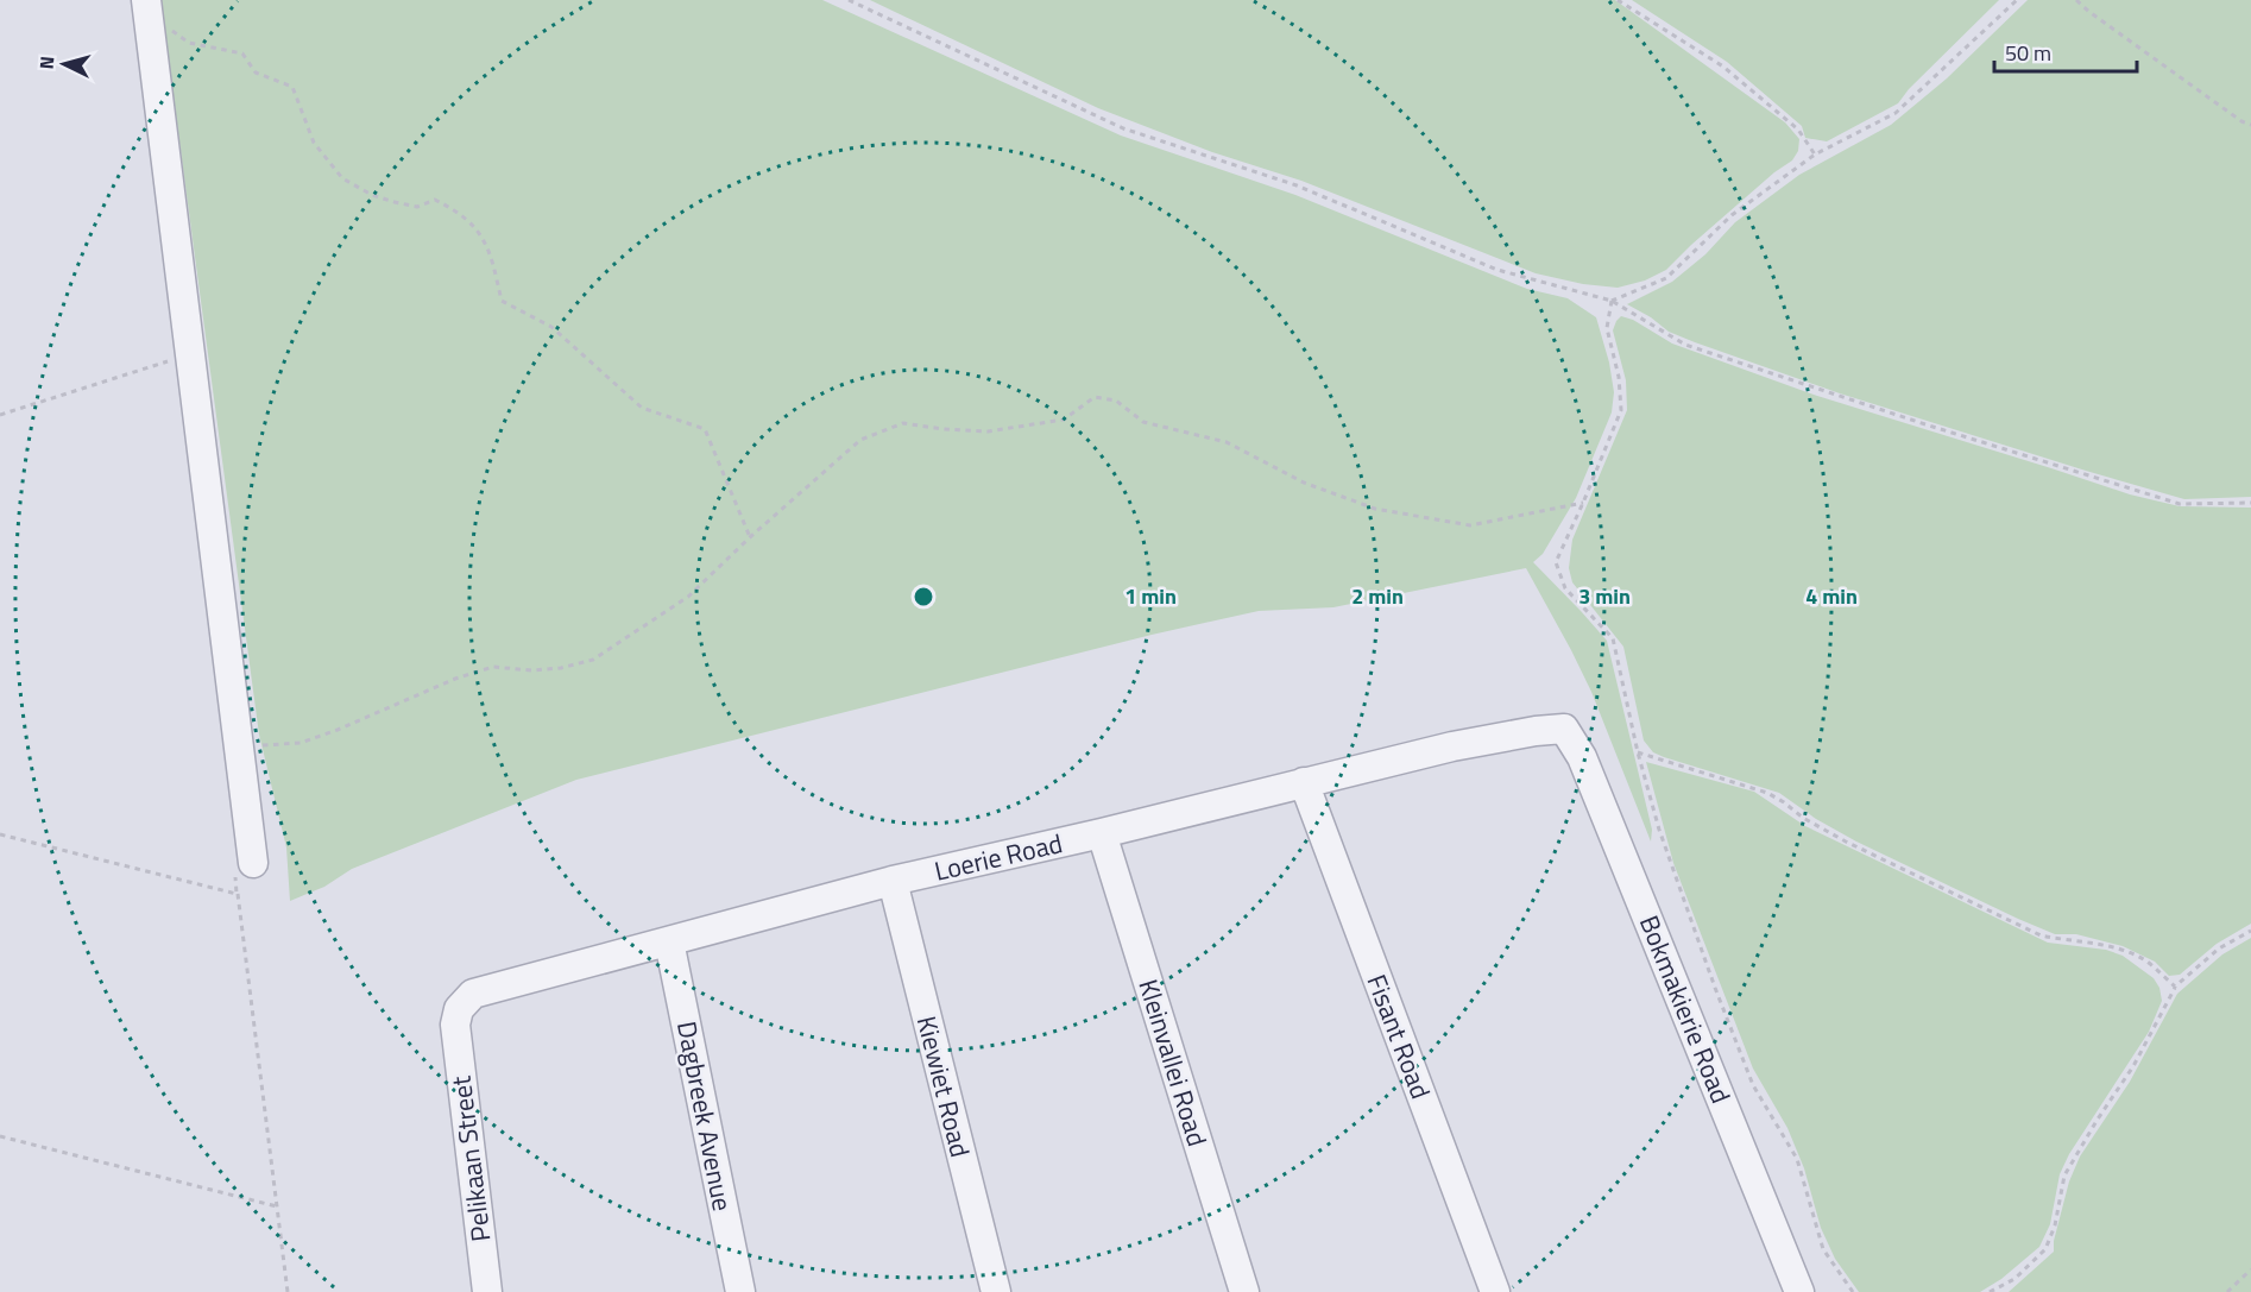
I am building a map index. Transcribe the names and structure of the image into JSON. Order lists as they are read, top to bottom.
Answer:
{
  "streets": {
    "street": [
      "Loerie Road",
      "Bokmakierie Road",
      "Fisant Road",
      "Kleinvallei Road",
      "Kiewiet Road",
      "Dagbreek Avenue",
      "Pelikaan Street"
    ]
  },
  "crossings": [
    ["Loerie Road", "Bokmakierie Road"],
    ["Loerie Road", "Fisant Road"],
    ["Loerie Road", "Kleinvallei Road"],
    ["Loerie Road", "Kiewiet Road"],
    ["Loerie Road", "Dagbreek Avenue"],
    ["Loerie Road", "Pelikaan Street"]
  ],
  "scale_bar": "50 m",
  "north": "left",
  "rings": [
    "1 min",
    "2 min",
    "3 min",
    "4 min"
  ]
}
